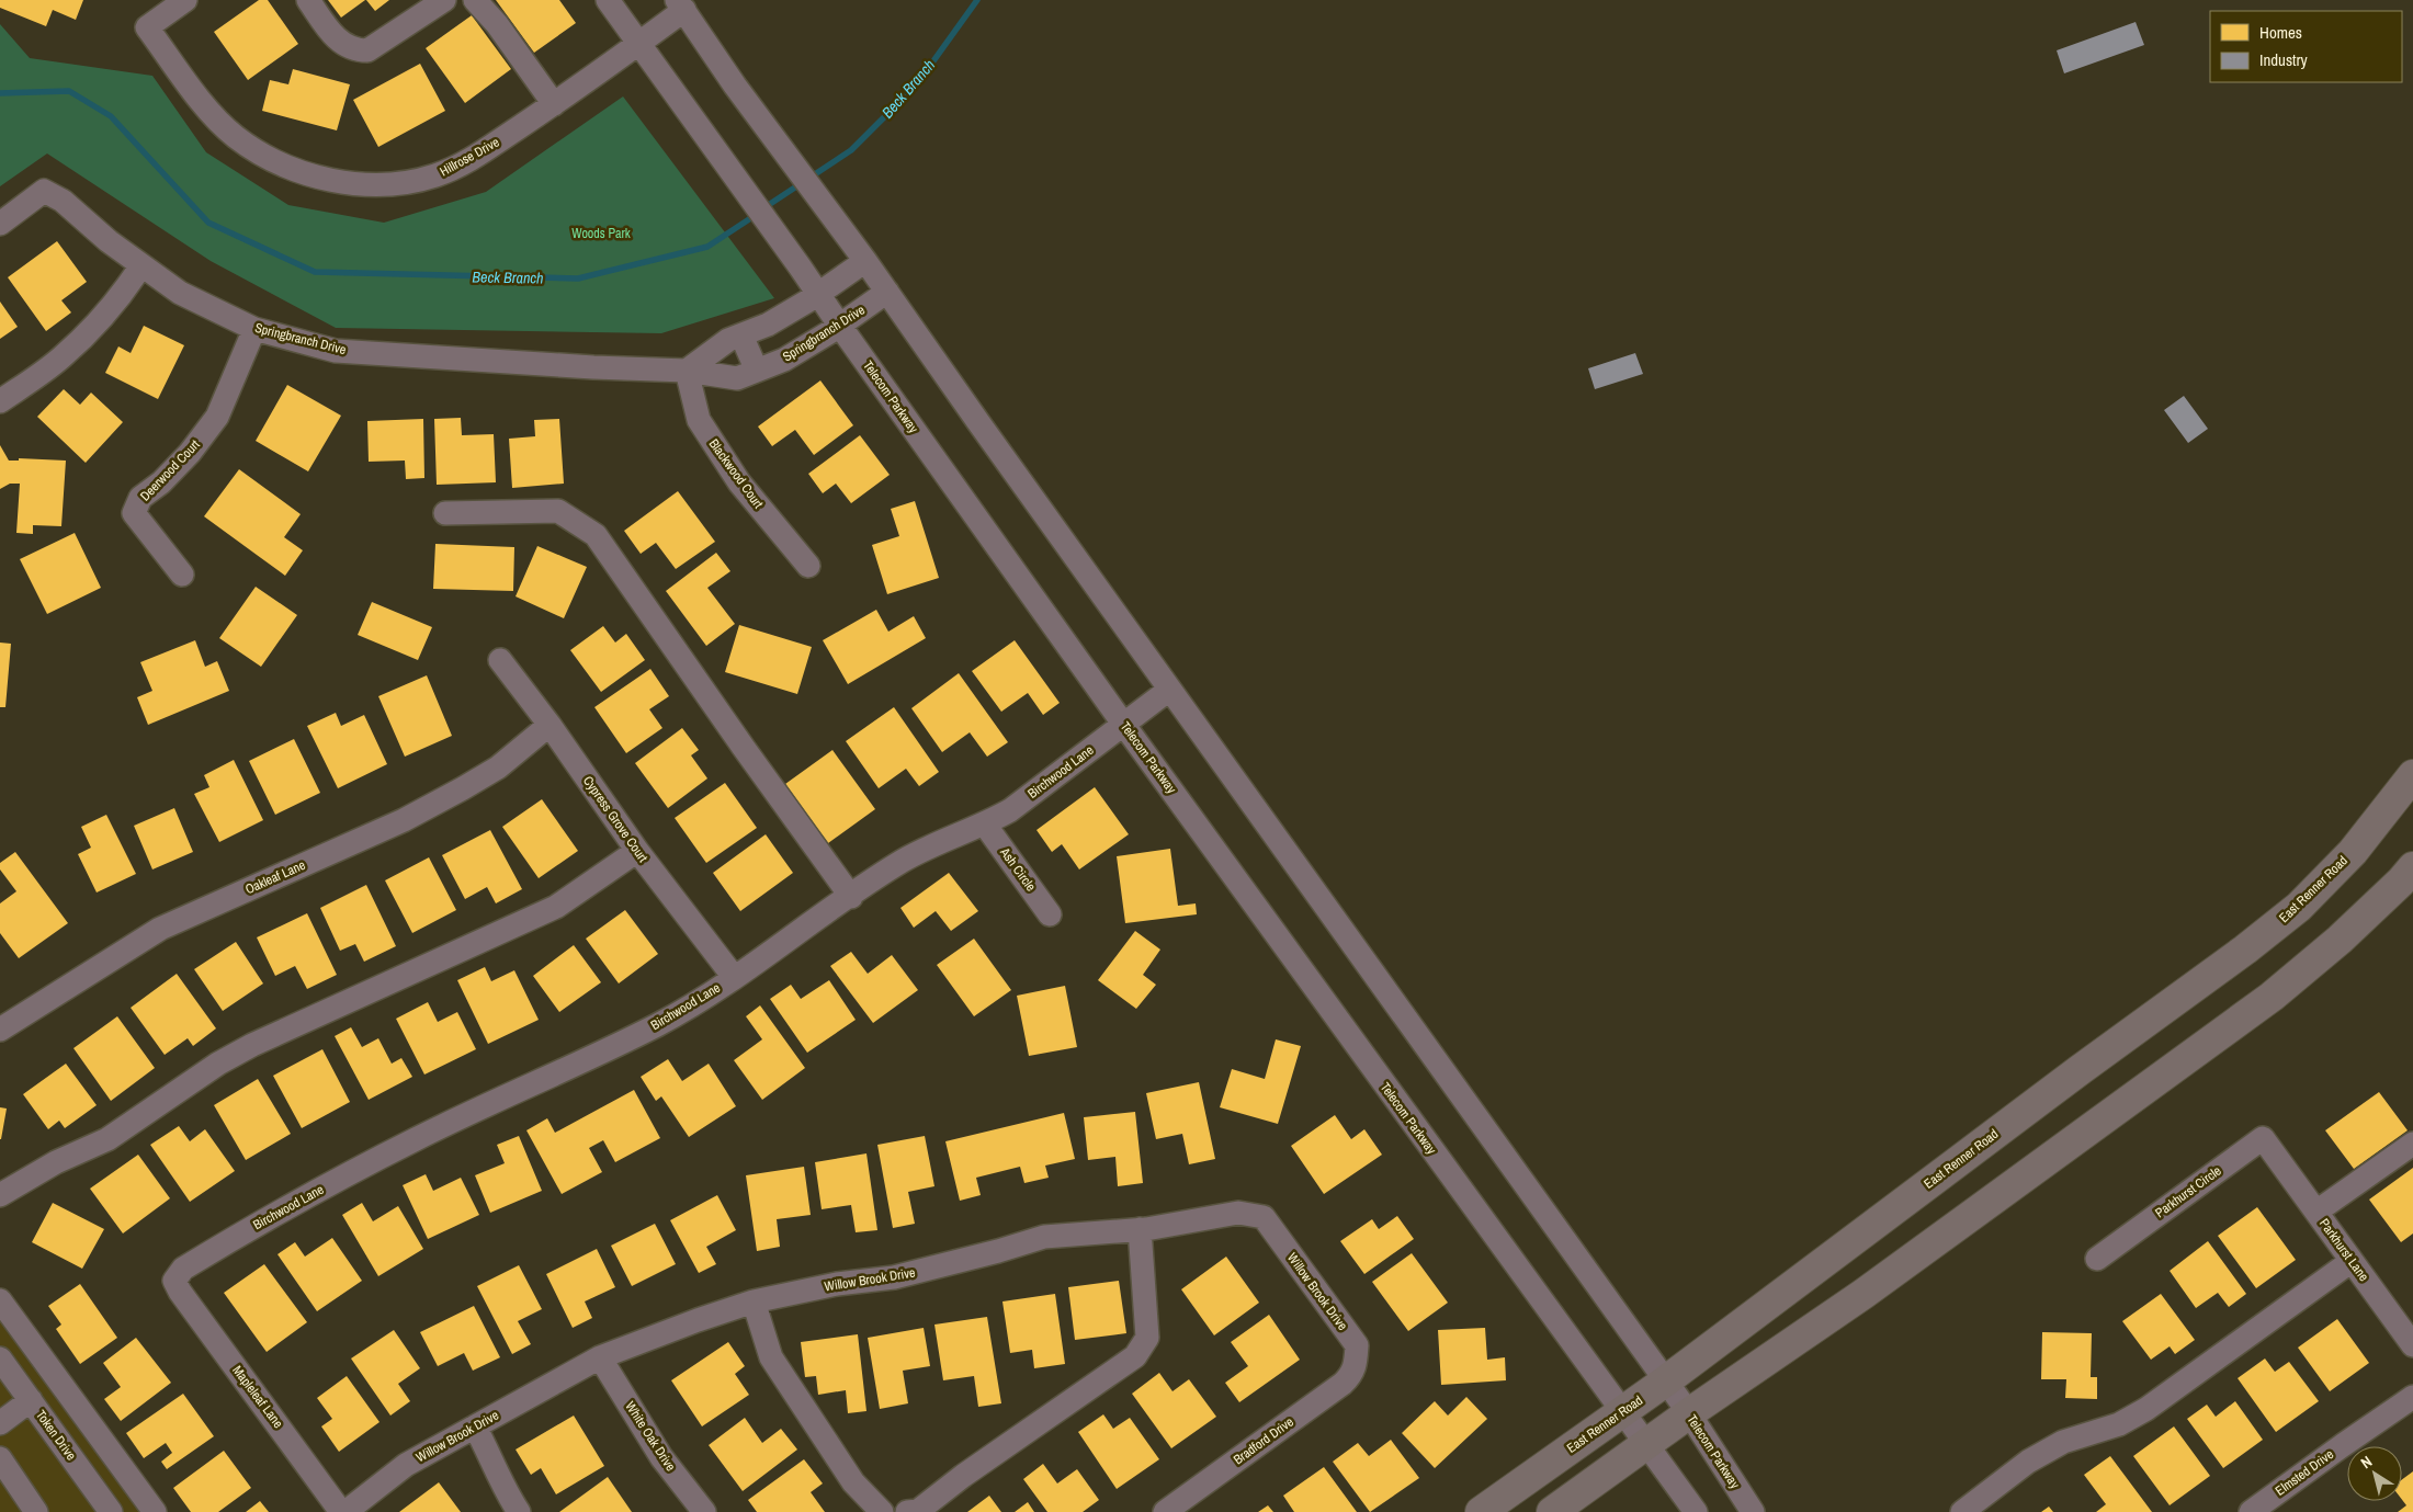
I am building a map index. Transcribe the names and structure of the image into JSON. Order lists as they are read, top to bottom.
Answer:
{
  "streets": {
    "main road": ["East Renner Road"],
    "street": [
      "Hillrose Drive",
      "Springbranch Drive",
      "Telecom Parkway",
      "Deerwood Court",
      "Blackwood Court",
      "Birchwood Lane",
      "Cypress Grove Court",
      "Ash Circle",
      "Oakleaf Lane",
      "Parkhurst Circle",
      "Parkhurst Lane",
      "Willow Brook Drive",
      "Mapleleaf Lane",
      "Token Drive",
      "White Oak Drive",
      "Bradford Drive",
      "Elmsted Drive"
    ]
  },
  "crossings": [
    ["Hillrose Drive", "Telecom Parkway"],
    ["Springbranch Drive", "Telecom Parkway"],
    ["Springbranch Drive", "Deerwood Court"],
    ["Springbranch Drive", "Blackwood Court"],
    ["Telecom Parkway", "Birchwood Lane"],
    ["Telecom Parkway", "East Renner Road"],
    ["Birchwood Lane", "Cypress Grove Court"],
    ["Birchwood Lane", "Ash Circle"],
    ["Birchwood Lane", "Mapleleaf Lane"],
    ["Cypress Grove Court", "Oakleaf Lane"],
    ["Parkhurst Circle", "Parkhurst Lane"],
    ["Willow Brook Drive", "Mapleleaf Lane"],
    ["Willow Brook Drive", "White Oak Drive"],
    ["Willow Brook Drive", "Bradford Drive"]
  ],
  "water": ["Beck Branch"],
  "parks": ["Woods Park"],
  "legend": ["Homes", "Industry"],
  "north": "top left"
}
